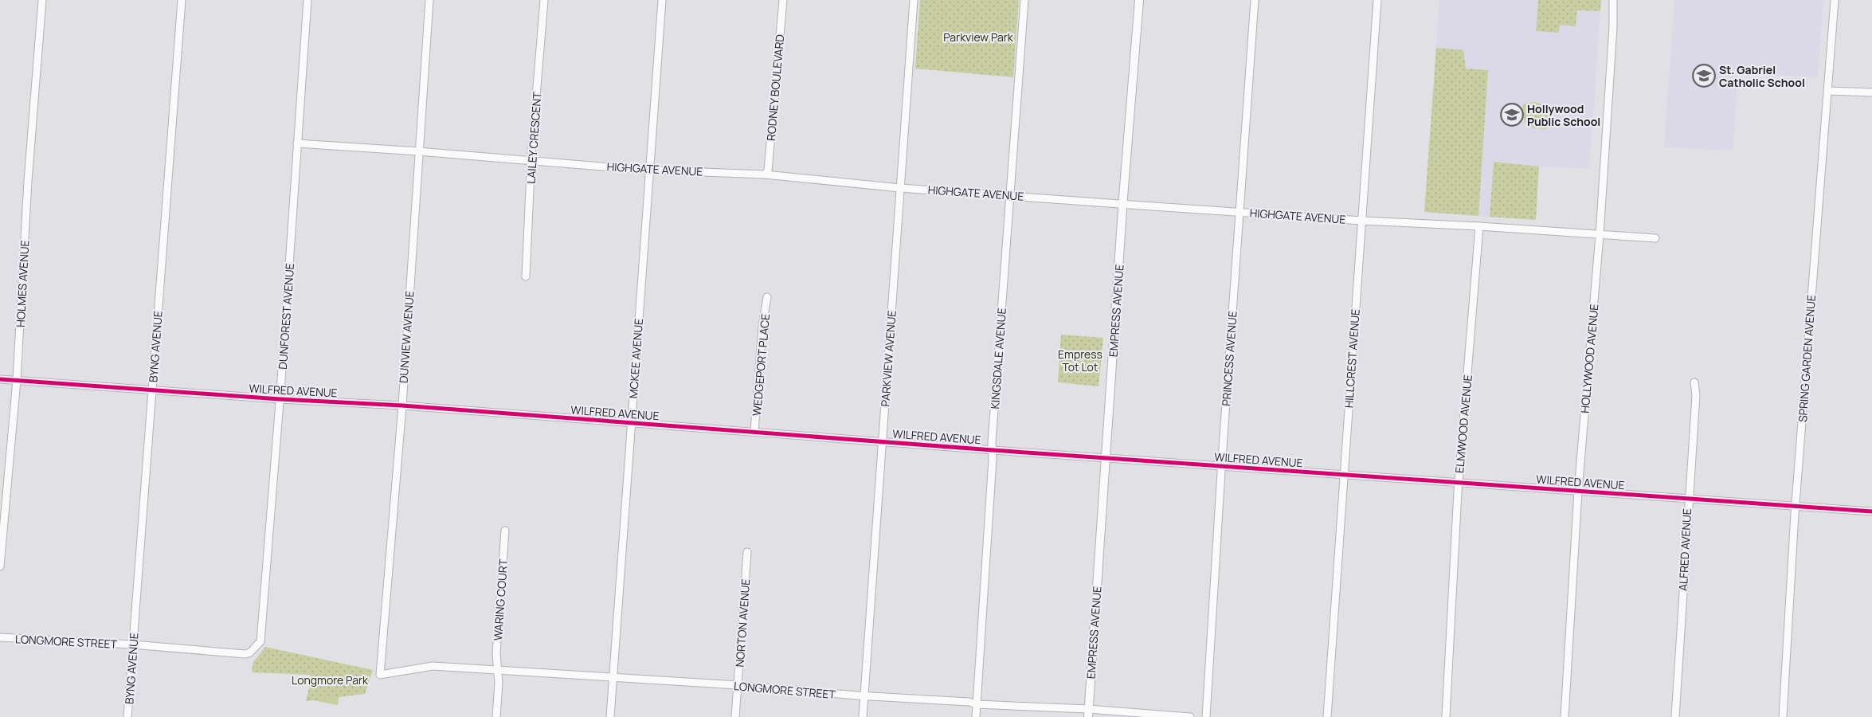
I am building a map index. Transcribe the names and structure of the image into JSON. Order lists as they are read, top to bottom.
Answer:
{
  "streets": {
    "street": [
      "RODNEY BOULEVARD",
      "LAILEY CRESCENT",
      "HIGHGATE AVENUE",
      "HOLMES AVENUE",
      "EMPRESS AVENUE",
      "DUNFOREST AVENUE",
      "DUNVIEW AVENUE",
      "BYNG AVENUE",
      "MCKEE AVENUE",
      "PARKVIEW AVENUE",
      "KINGSDALE AVENUE",
      "PRINCESS AVENUE",
      "HILLCREST AVENUE",
      "HOLLYWOOD AVENUE",
      "SPRING GARDEN AVENUE",
      "WEDGEPORT PLACE",
      "WILFRED AVENUE",
      "ELMWOOD AVENUE",
      "ALFRED AVENUE",
      "WARING COURT",
      "NORTON AVENUE",
      "LONGMORE STREET"
    ]
  },
  "crossings": [
    ["RODNEY BOULEVARD", "HIGHGATE AVENUE"],
    ["LAILEY CRESCENT", "HIGHGATE AVENUE"],
    ["HIGHGATE AVENUE", "EMPRESS AVENUE"],
    ["HIGHGATE AVENUE", "DUNFOREST AVENUE"],
    ["HIGHGATE AVENUE", "DUNVIEW AVENUE"],
    ["HIGHGATE AVENUE", "MCKEE AVENUE"],
    ["HIGHGATE AVENUE", "PARKVIEW AVENUE"],
    ["HIGHGATE AVENUE", "KINGSDALE AVENUE"],
    ["HIGHGATE AVENUE", "PRINCESS AVENUE"],
    ["HIGHGATE AVENUE", "HILLCREST AVENUE"],
    ["HIGHGATE AVENUE", "HOLLYWOOD AVENUE"],
    ["HIGHGATE AVENUE", "ELMWOOD AVENUE"],
    ["HOLMES AVENUE", "WILFRED AVENUE"],
    ["EMPRESS AVENUE", "WILFRED AVENUE"],
    ["EMPRESS AVENUE", "LONGMORE STREET"],
    ["DUNFOREST AVENUE", "WILFRED AVENUE"],
    ["DUNFOREST AVENUE", "LONGMORE STREET"],
    ["DUNVIEW AVENUE", "WILFRED AVENUE"],
    ["DUNVIEW AVENUE", "LONGMORE STREET"],
    ["BYNG AVENUE", "WILFRED AVENUE"],
    ["BYNG AVENUE", "LONGMORE STREET"],
    ["MCKEE AVENUE", "WILFRED AVENUE"],
    ["MCKEE AVENUE", "LONGMORE STREET"],
    ["PARKVIEW AVENUE", "WILFRED AVENUE"],
    ["PARKVIEW AVENUE", "LONGMORE STREET"],
    ["KINGSDALE AVENUE", "WILFRED AVENUE"],
    ["KINGSDALE AVENUE", "LONGMORE STREET"],
    ["PRINCESS AVENUE", "WILFRED AVENUE"],
    ["HILLCREST AVENUE", "WILFRED AVENUE"],
    ["HOLLYWOOD AVENUE", "WILFRED AVENUE"],
    ["SPRING GARDEN AVENUE", "WILFRED AVENUE"],
    ["WEDGEPORT PLACE", "WILFRED AVENUE"],
    ["WILFRED AVENUE", "ELMWOOD AVENUE"],
    ["WILFRED AVENUE", "ALFRED AVENUE"],
    ["WARING COURT", "LONGMORE STREET"],
    ["NORTON AVENUE", "LONGMORE STREET"]
  ],
  "parks": ["Parkview Park", "Empress Tot Lot", "Longmore Park"],
  "places": {
    "school or university": ["St. Gabriel Catholic School", "Hollywood Public School"]
  }
}
